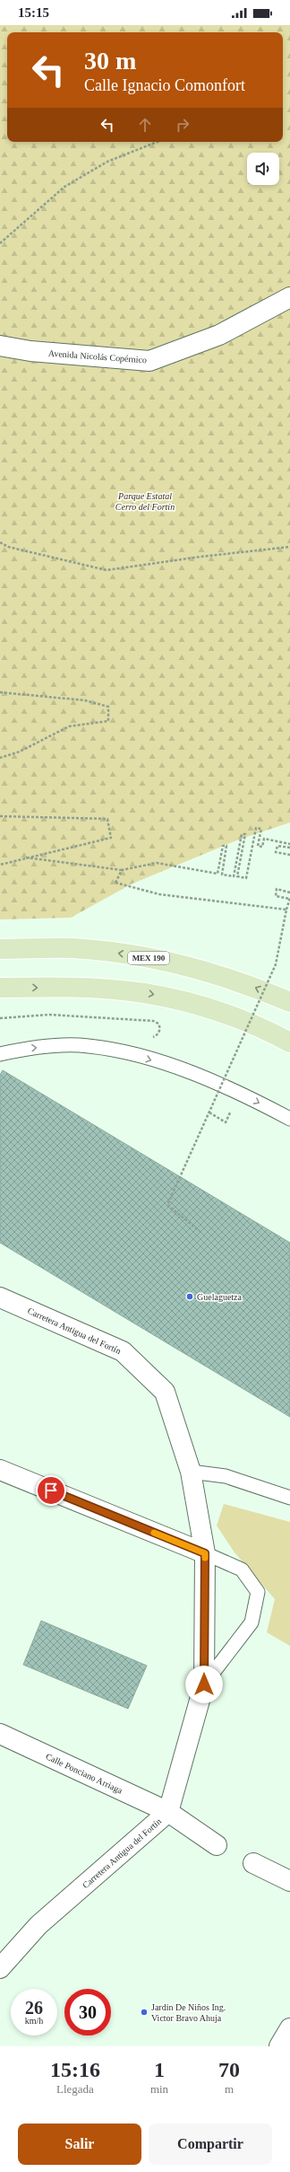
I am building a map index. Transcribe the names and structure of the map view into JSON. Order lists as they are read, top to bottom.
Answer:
{
  "streets": {
    "main road": ["MEX 190"],
    "street": ["Avenida Nicolás Copérnico", "Carretera Antigua del Fortín", "Calle Ponciano Arriaga"]
  },
  "crossings": [
    ["Carretera Antigua del Fortín", "Calle Ponciano Arriaga"]
  ],
  "parks": ["Parque Estatal Cerro del Fortín"],
  "places": ["Guelaguetza", "Jardin De Niños Ing. Victor Bravo Ahuja"],
  "page": {
    "status": "15:15",
    "turn": ["30 m", "Calle Ignacio Comonfort"],
    "speed": "26 km/h",
    "limit": "30",
    "eta": [
      "15:16",
      "Llegada",
      "1",
      "min",
      "70",
      "m"
    ],
    "buttons": ["Salir", "Compartir"]
  }
}
